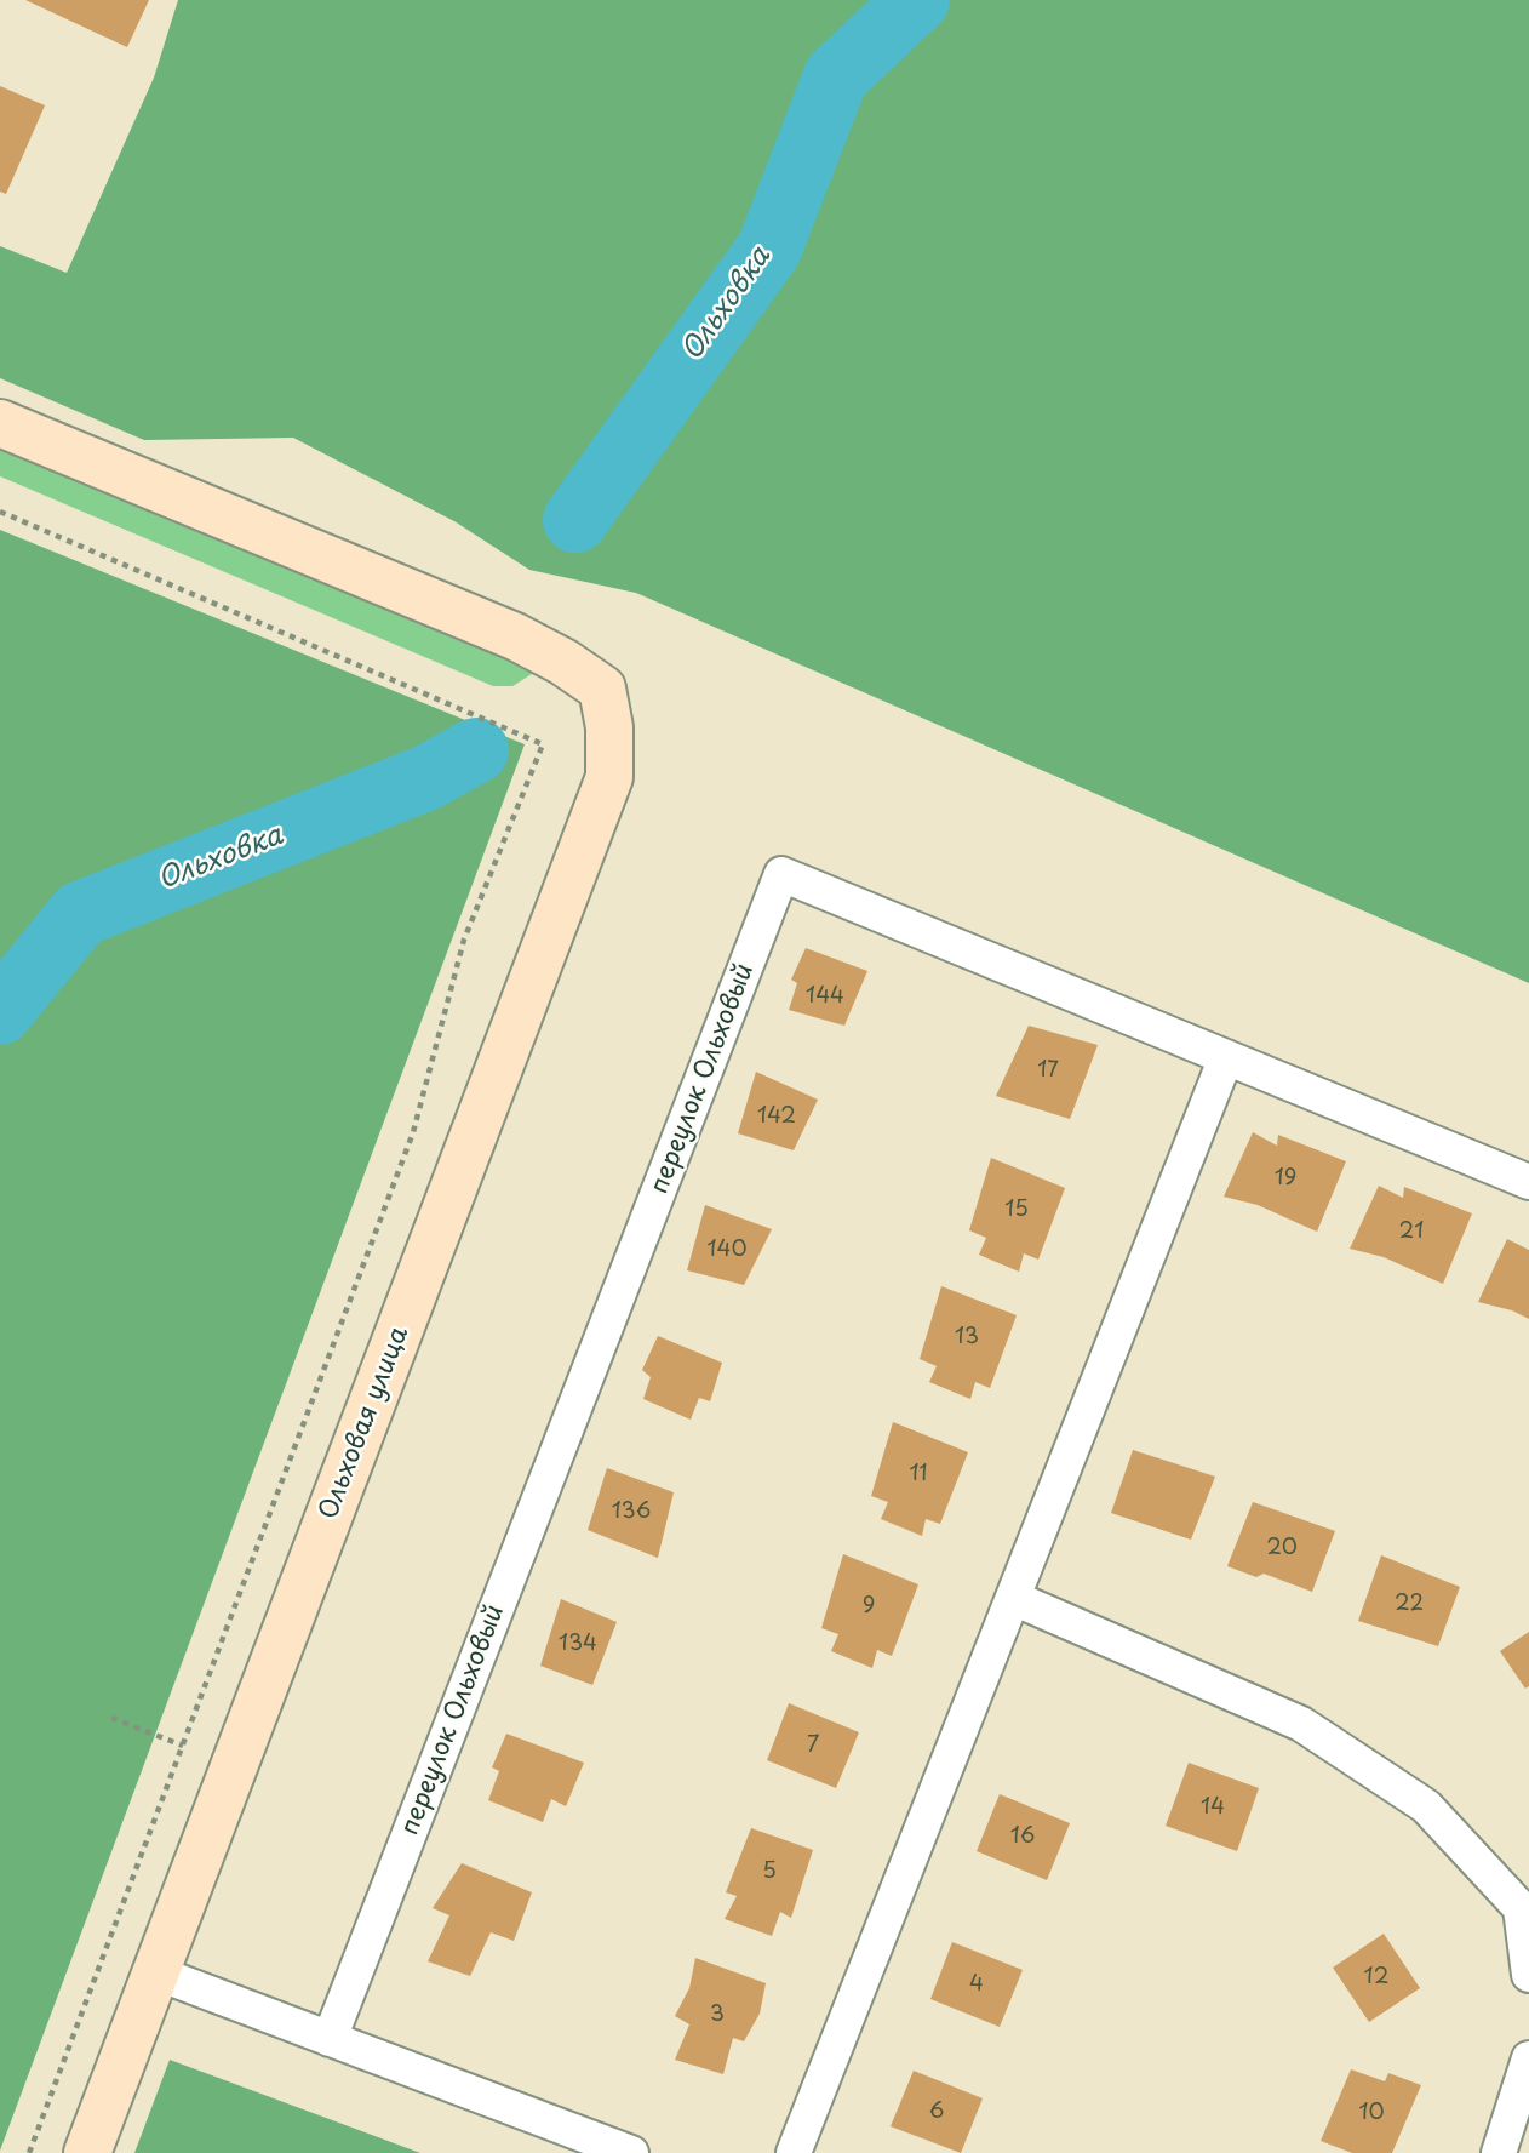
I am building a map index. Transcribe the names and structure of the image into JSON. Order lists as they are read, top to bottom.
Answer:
{
  "streets": {
    "main road": ["Ольховая улица"],
    "street": ["переулок Ольховый"]
  },
  "water": ["Ольховка"],
  "house_numbers": [
    "144",
    "17",
    "142",
    "19",
    "15",
    "21",
    "140",
    "13",
    "11",
    "136",
    "20",
    "22",
    "9",
    "134",
    "7",
    "14",
    "16",
    "5",
    "12",
    "4",
    "3",
    "6",
    "10"
  ]
}
